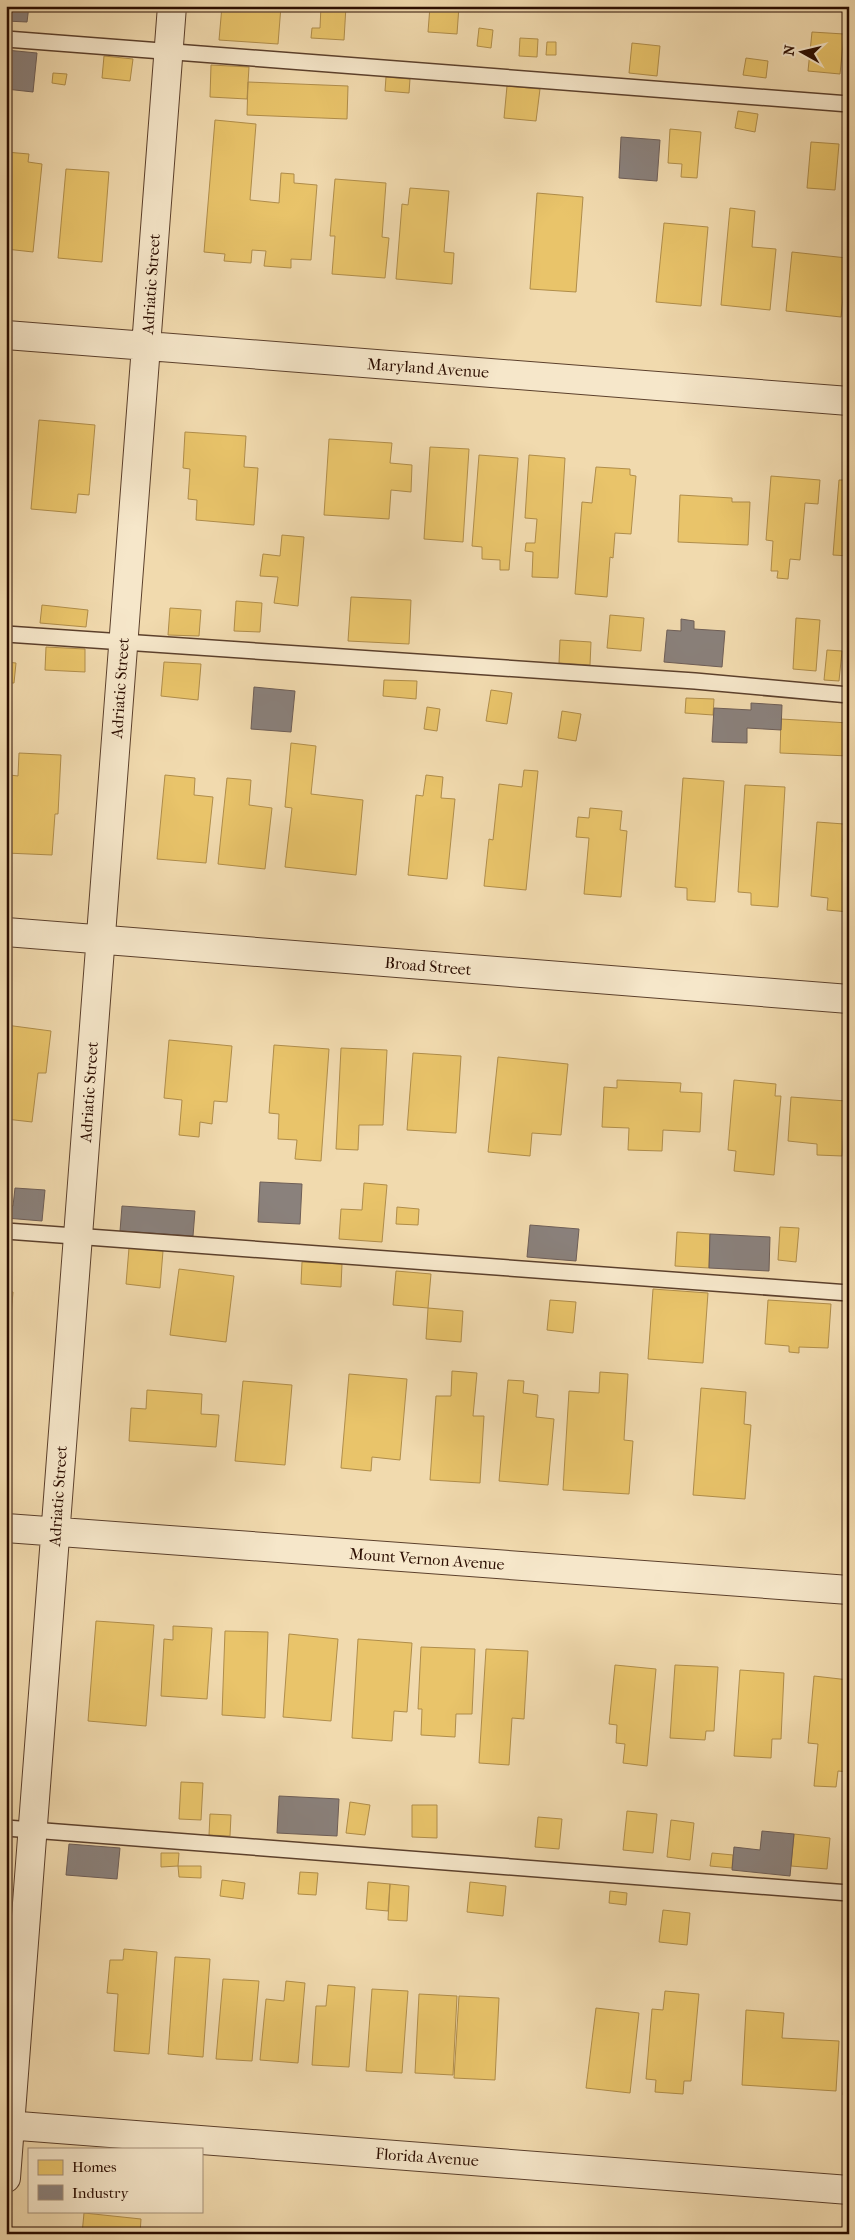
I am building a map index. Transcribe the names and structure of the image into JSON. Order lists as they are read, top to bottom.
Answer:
{
  "streets": {
    "street": [
      "Adriatic Street",
      "Maryland Avenue",
      "Broad Street",
      "Mount Vernon Avenue",
      "Florida Avenue"
    ]
  },
  "crossings": [
    ["Adriatic Street", "Maryland Avenue"],
    ["Adriatic Street", "Broad Street"],
    ["Adriatic Street", "Mount Vernon Avenue"],
    ["Adriatic Street", "Florida Avenue"]
  ],
  "legend": ["Homes", "Industry"],
  "north": "left"
}
